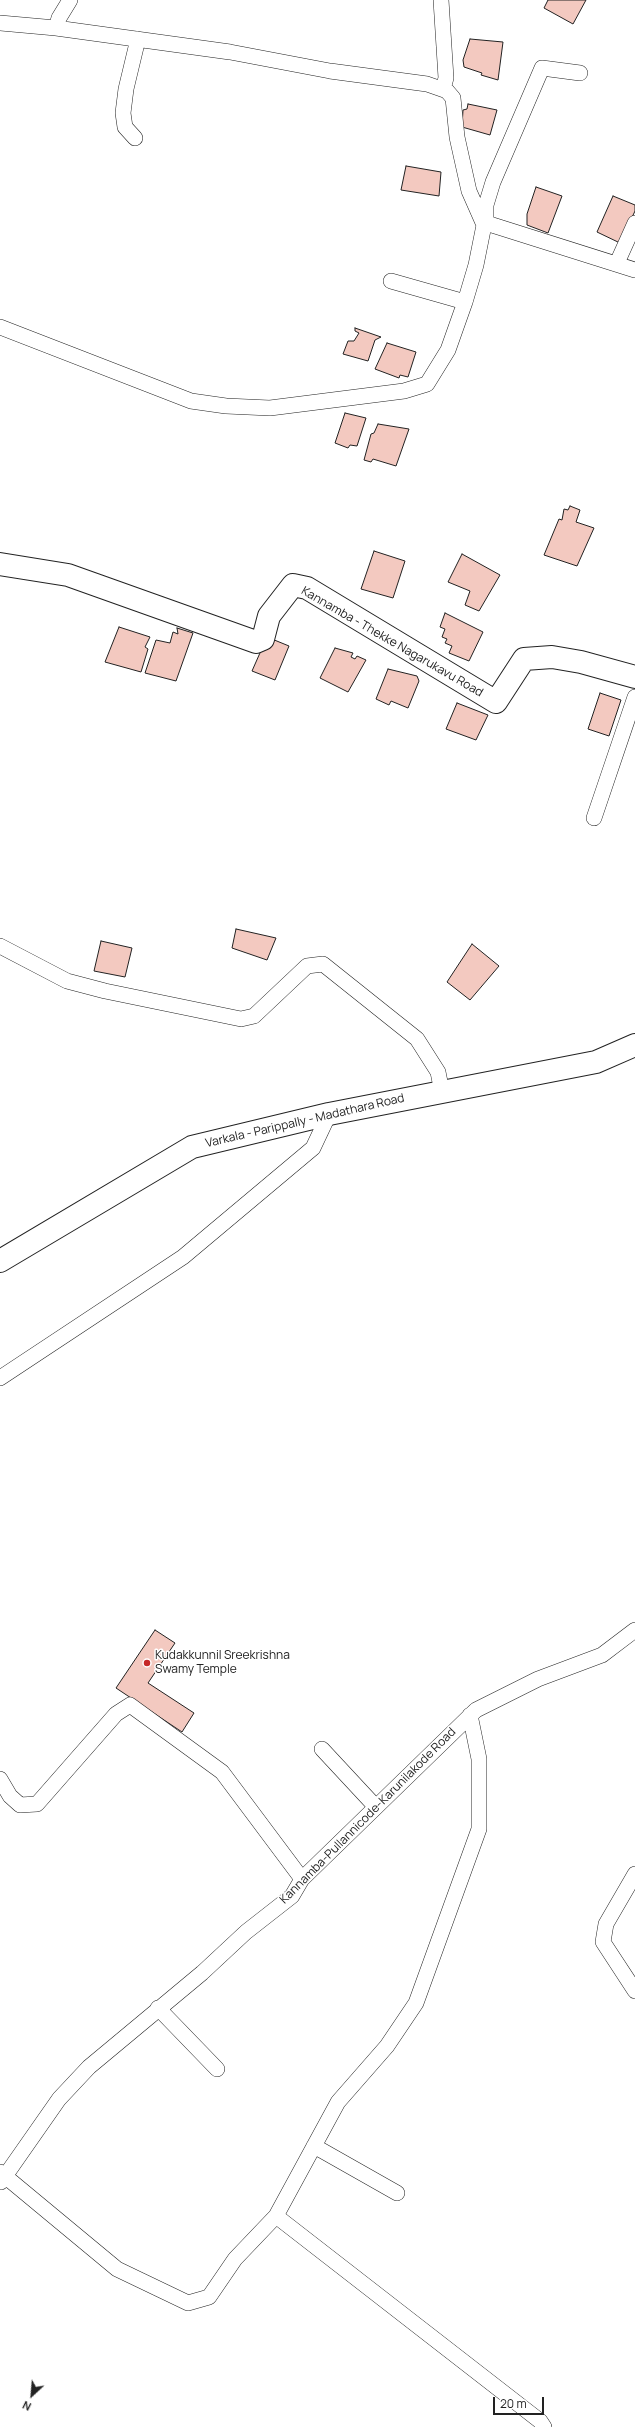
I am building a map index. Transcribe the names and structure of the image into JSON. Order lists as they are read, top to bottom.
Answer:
{
  "streets": {
    "main road": ["Kannamba - Thekke Nagarukavu Road", "Varkala - Parippally - Madathara Road"],
    "street": ["Kannamba-Pullannicode-Karunilakode Road"]
  },
  "places": ["Kudakkunnil Sreekrishna Swamy Temple"],
  "scale_bar": "20 m",
  "north": "bottom left"
}
